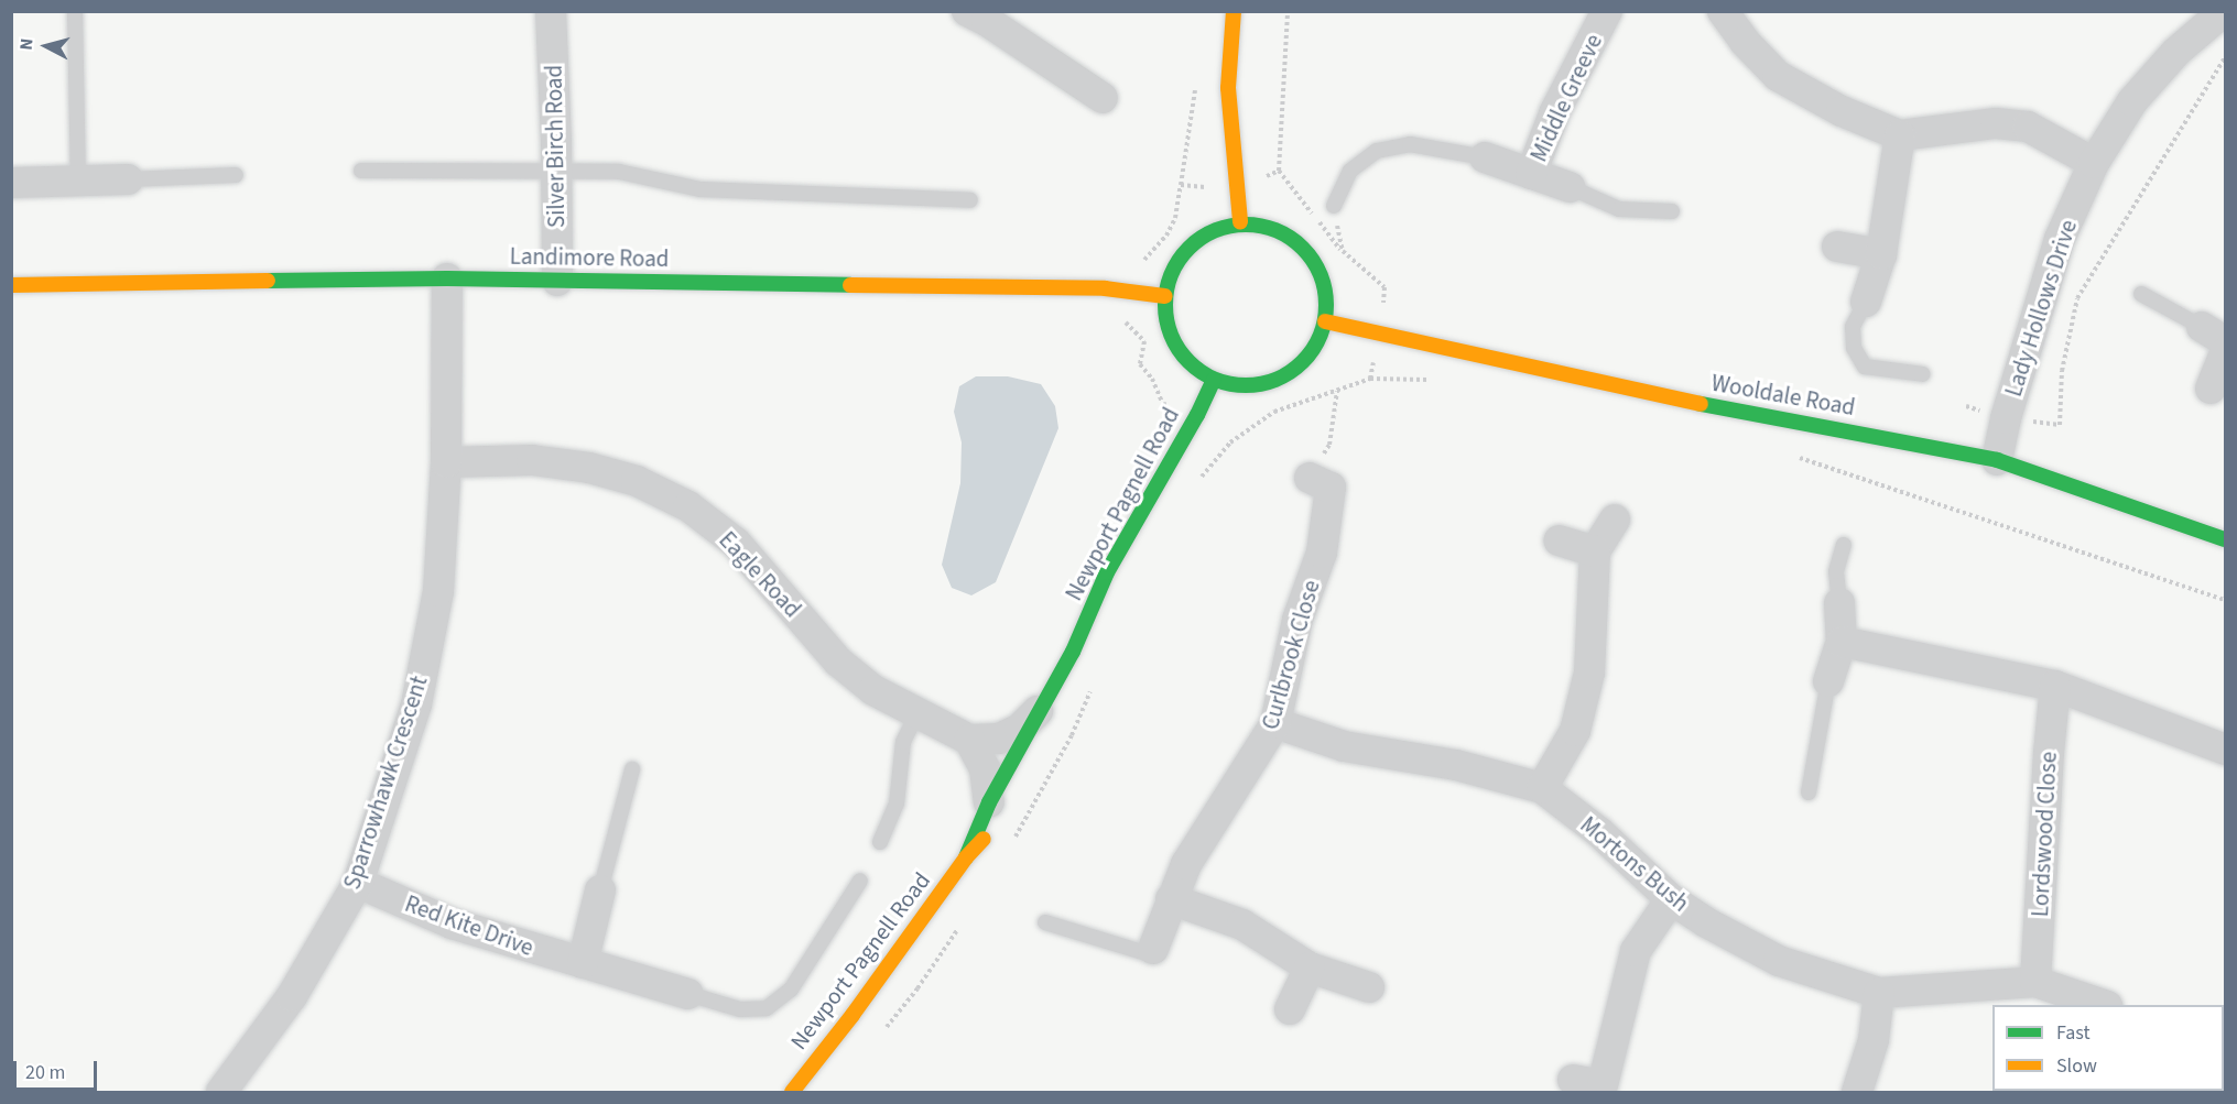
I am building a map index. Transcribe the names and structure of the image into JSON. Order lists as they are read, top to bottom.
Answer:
{
  "streets": {
    "street": [
      "Middle Greeve",
      "Silver Birch Road",
      "Landimore Road",
      "Lady Hollows Drive",
      "Wooldale Road",
      "Newport Pagnell Road",
      "Eagle Road",
      "Curlbrook Close",
      "Sparrowhawk Crescent",
      "Lordswood Close",
      "Mortons Bush",
      "Red Kite Drive"
    ]
  },
  "crossings": [
    ["Silver Birch Road", "Landimore Road"],
    ["Landimore Road", "Wooldale Road"],
    ["Landimore Road", "Newport Pagnell Road"],
    ["Landimore Road", "Sparrowhawk Crescent"],
    ["Lady Hollows Drive", "Wooldale Road"],
    ["Wooldale Road", "Newport Pagnell Road"],
    ["Eagle Road", "Sparrowhawk Crescent"],
    ["Curlbrook Close", "Mortons Bush"],
    ["Sparrowhawk Crescent", "Red Kite Drive"],
    ["Lordswood Close", "Mortons Bush"]
  ],
  "legend": ["Fast", "Slow"],
  "scale_bar": "20 m",
  "north": "left"
}
